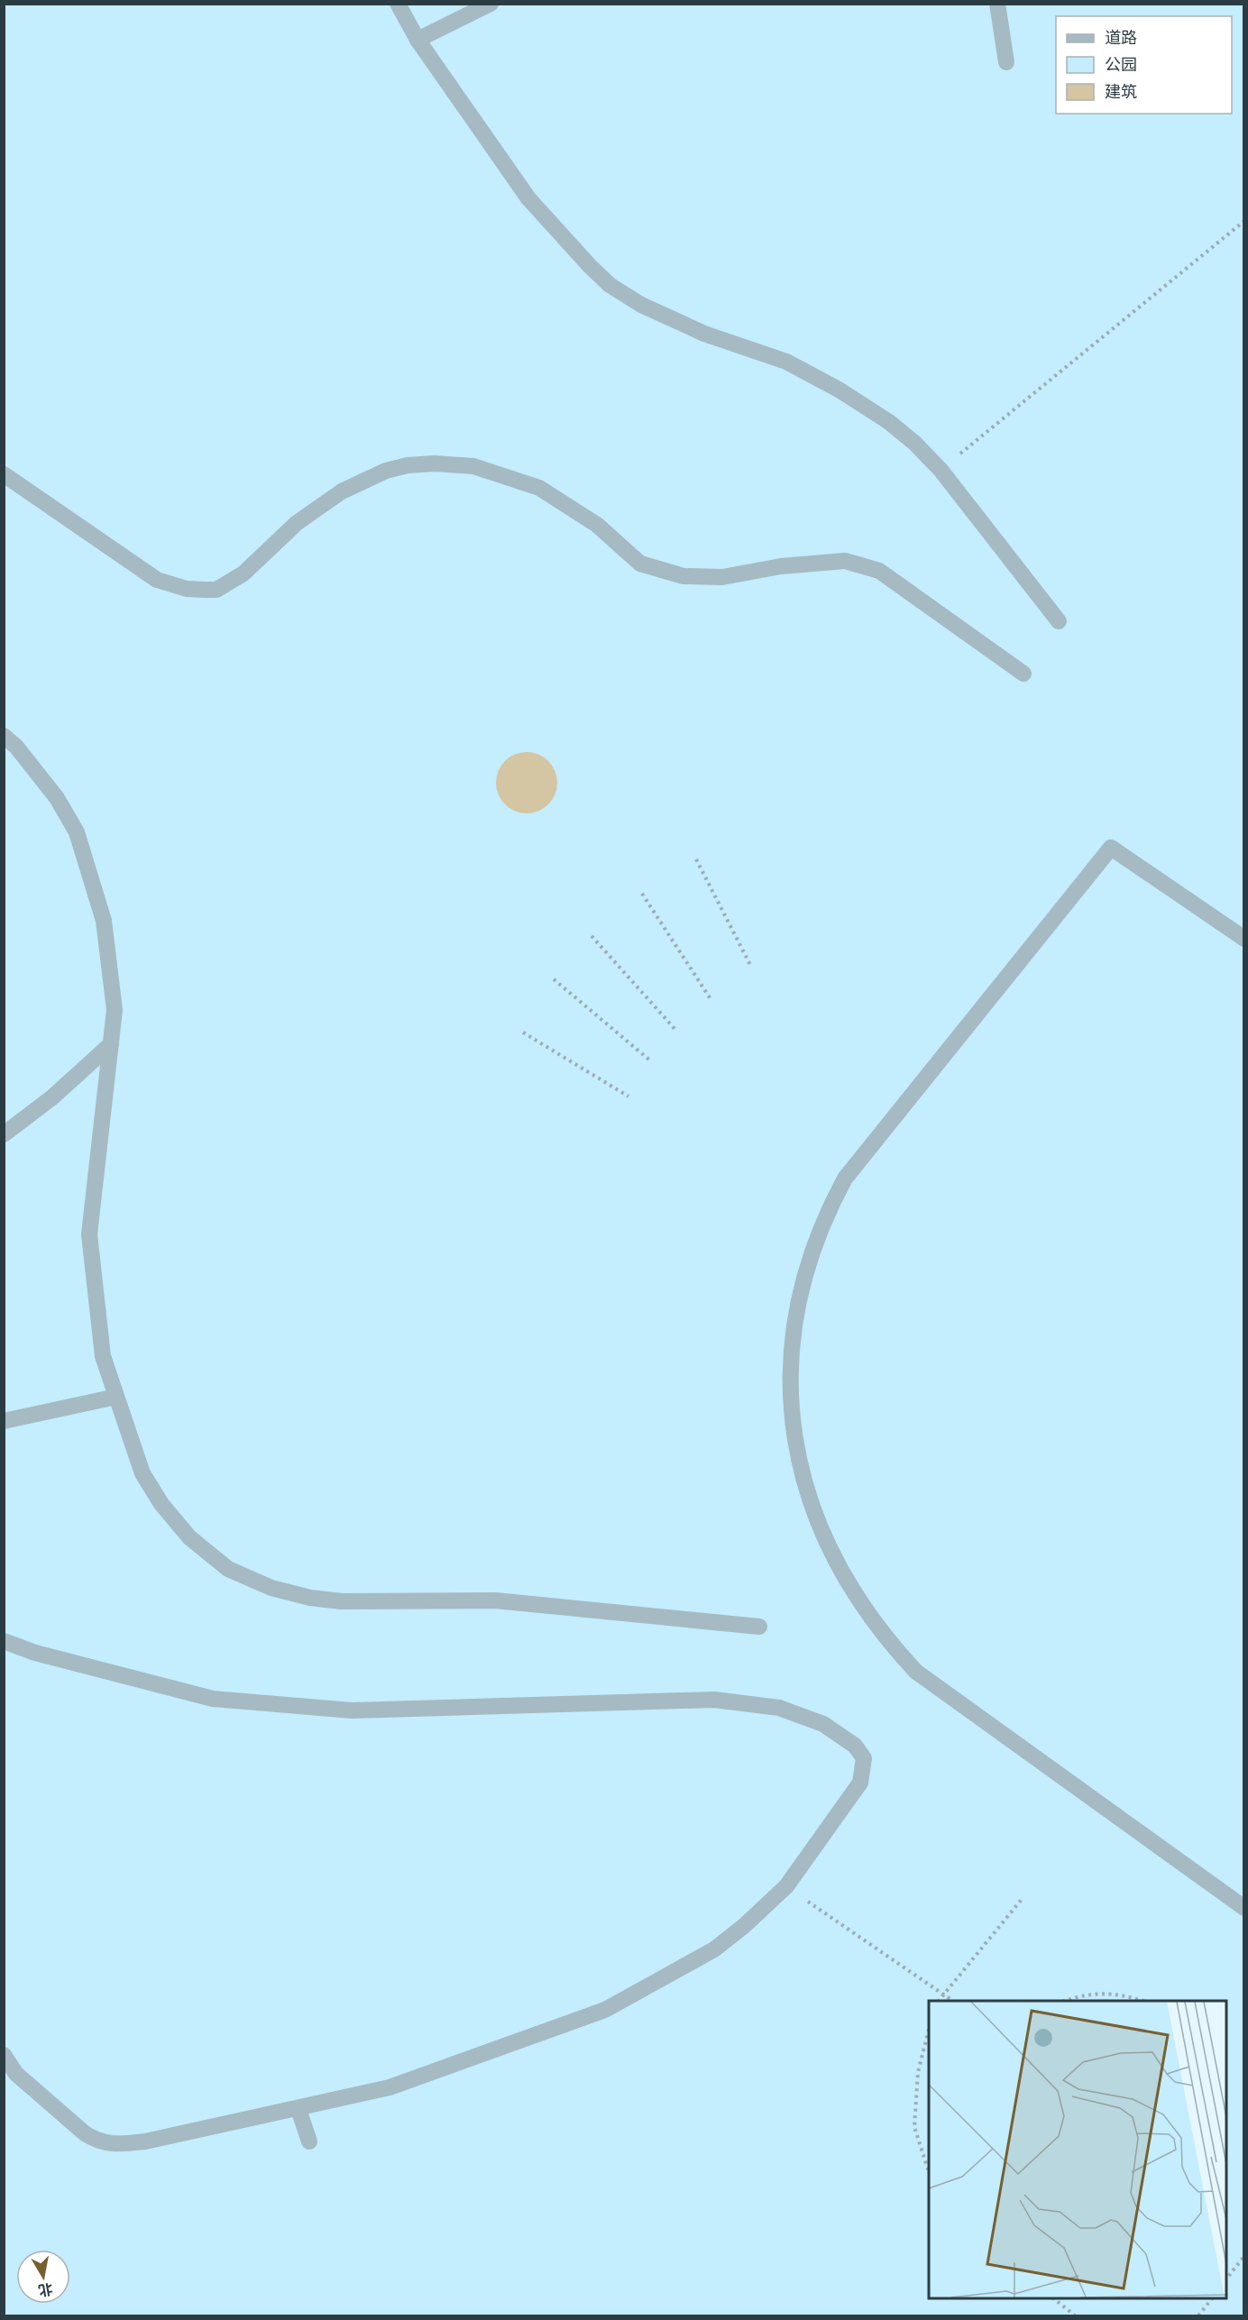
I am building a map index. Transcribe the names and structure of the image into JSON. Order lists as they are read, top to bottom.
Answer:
{
  "legend": ["道路", "公园", "建筑"],
  "north": "bottom"
}
